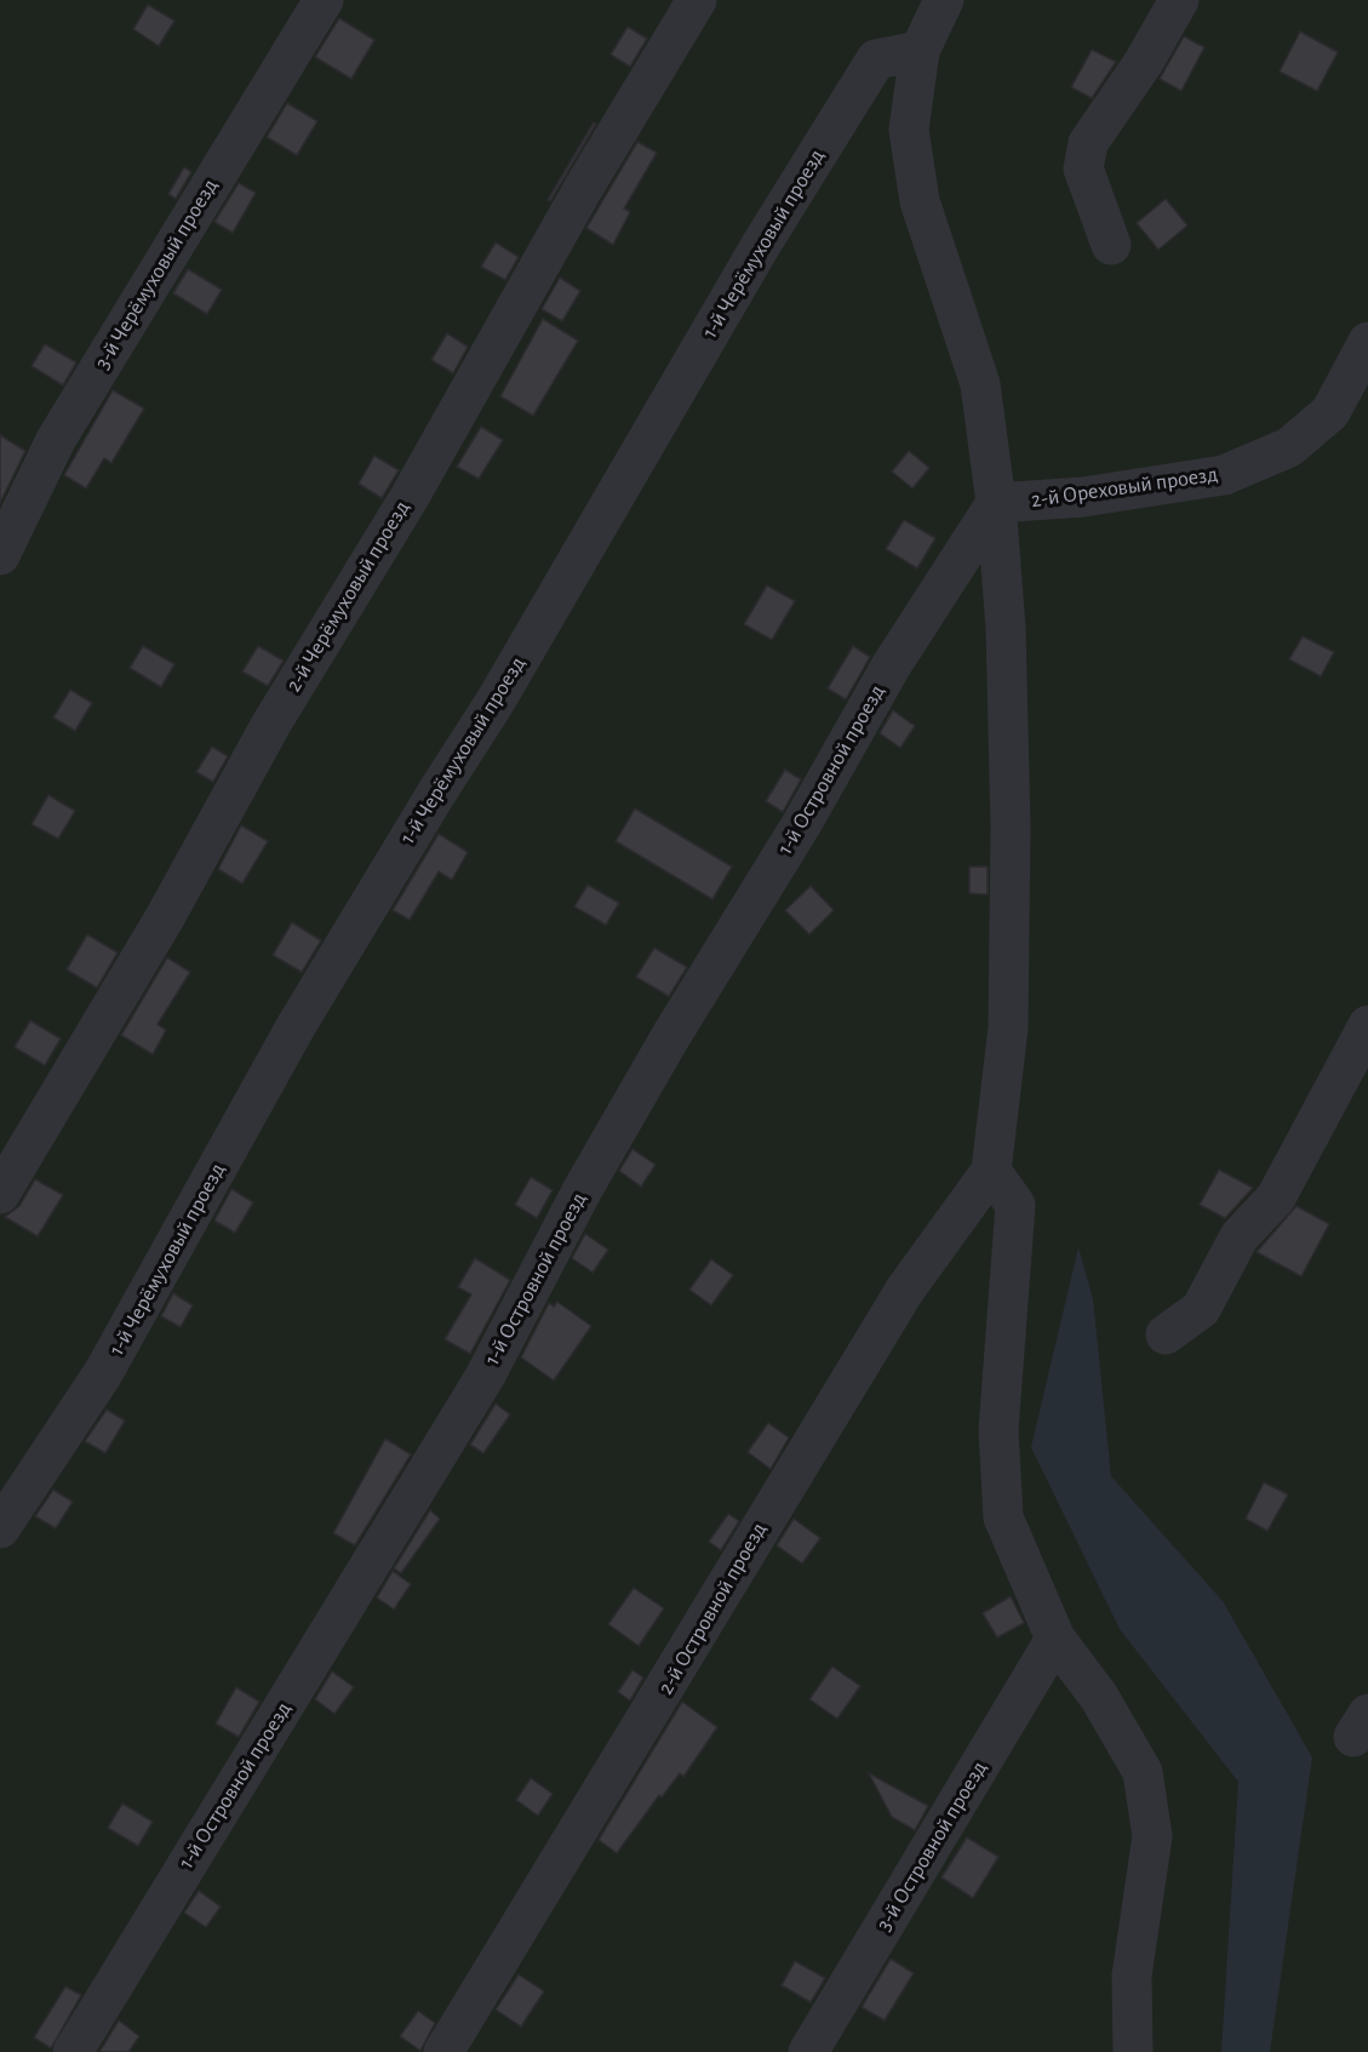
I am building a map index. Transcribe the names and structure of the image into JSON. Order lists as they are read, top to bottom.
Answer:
{
  "streets": {
    "street": [
      "1-й Черёмуховый проезд",
      "3-й Черёмуховый проезд",
      "2-й Ореховый проезд",
      "2-й Черёмуховый проезд",
      "1-й Островной проезд",
      "2-й Островной проезд",
      "3-й Островной проезд"
    ]
  },
  "crossings": [
    ["2-й Ореховый проезд", "1-й Островной проезд"]
  ]
}
